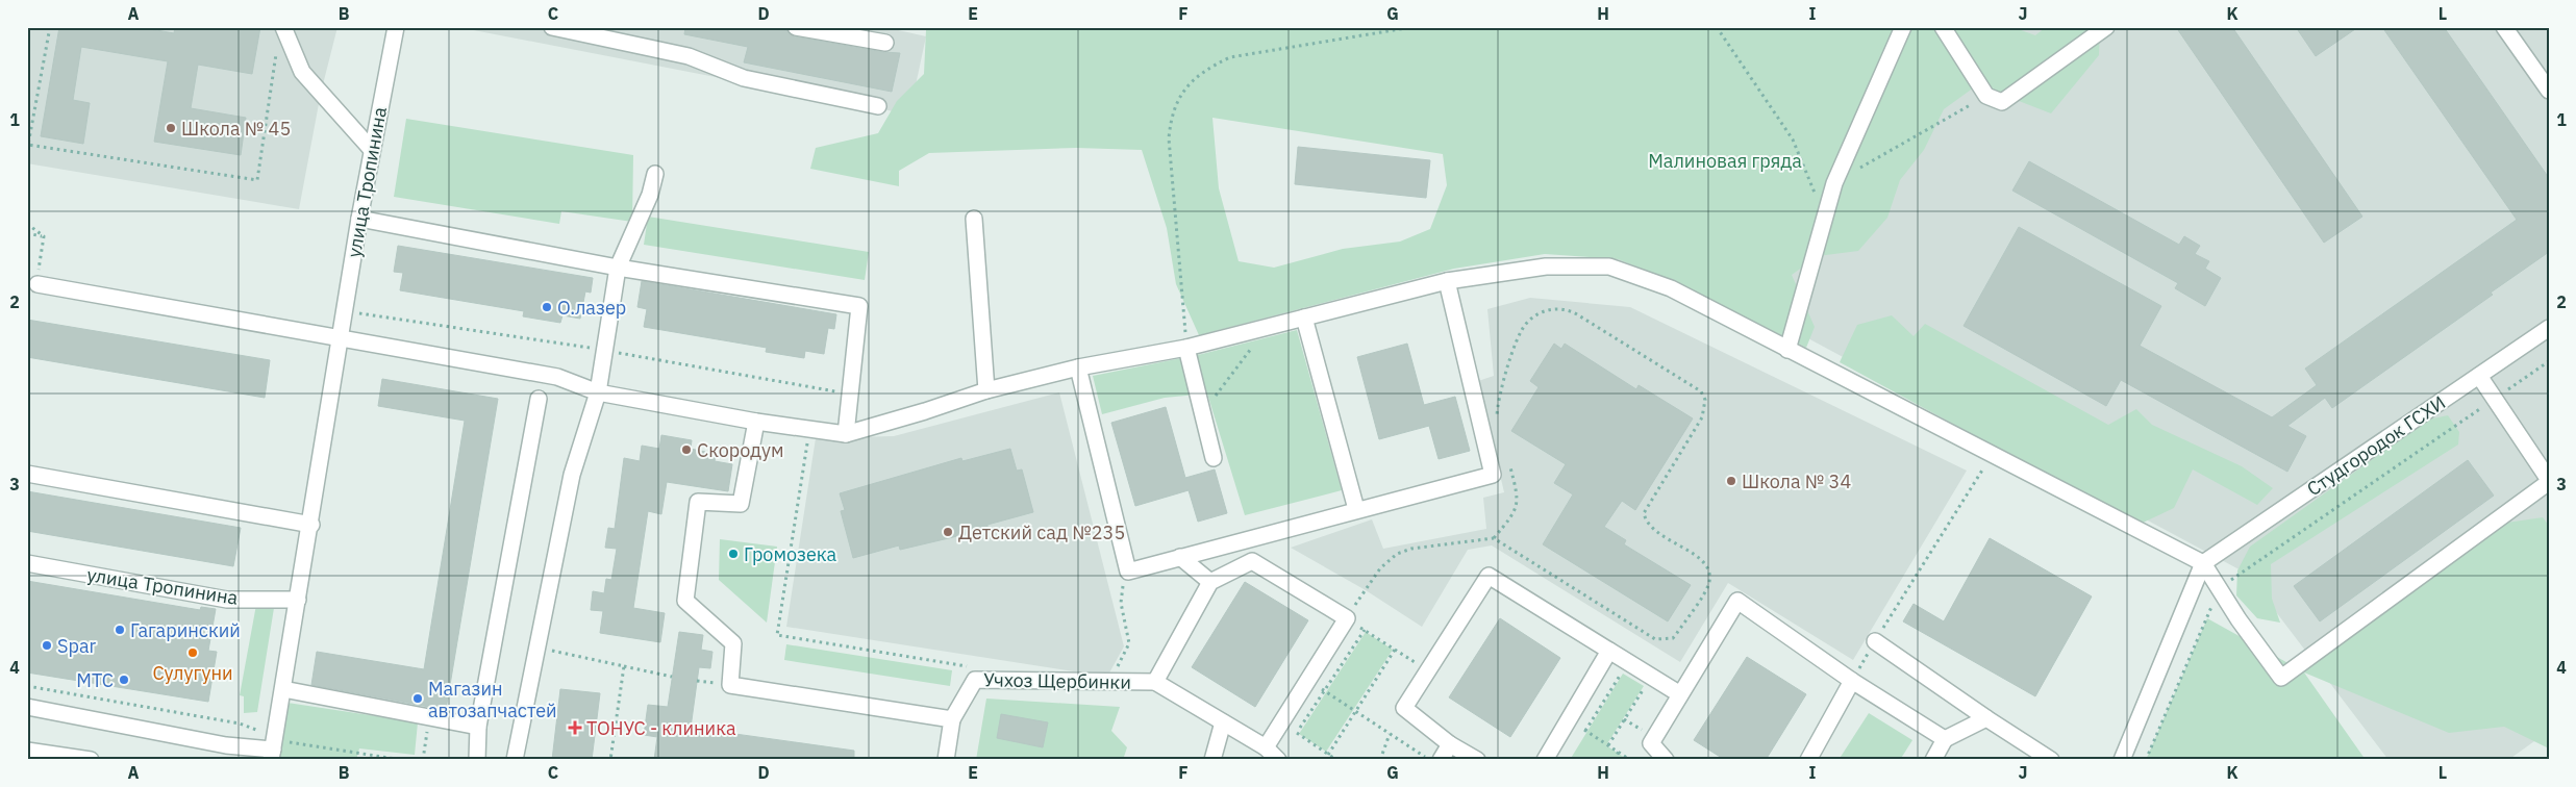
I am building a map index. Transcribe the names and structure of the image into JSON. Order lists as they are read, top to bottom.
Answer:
{
  "streets": {
    "street": ["улица Тропинина", "Студгородок ГСХИ", "Учхоз Щербинки"]
  },
  "parks": ["Малиновая гряда"],
  "places": {
    "other": [
      "Школа № 45",
      "О.лазер",
      "Скородум",
      "Школа № 34",
      "Детский сад №235",
      "Громозека",
      "Гагаринский",
      "Spar",
      "Сулугуни",
      "МТС",
      "Магазин автозапчастей"
    ],
    "health": ["ТОНУС - клиника"]
  },
  "grid": {
    "columns": [
      "A",
      "B",
      "C",
      "D",
      "E",
      "F",
      "G",
      "H",
      "I",
      "J",
      "K",
      "L"
    ],
    "rows": [
      "1",
      "2",
      "3",
      "4"
    ]
  }
}
